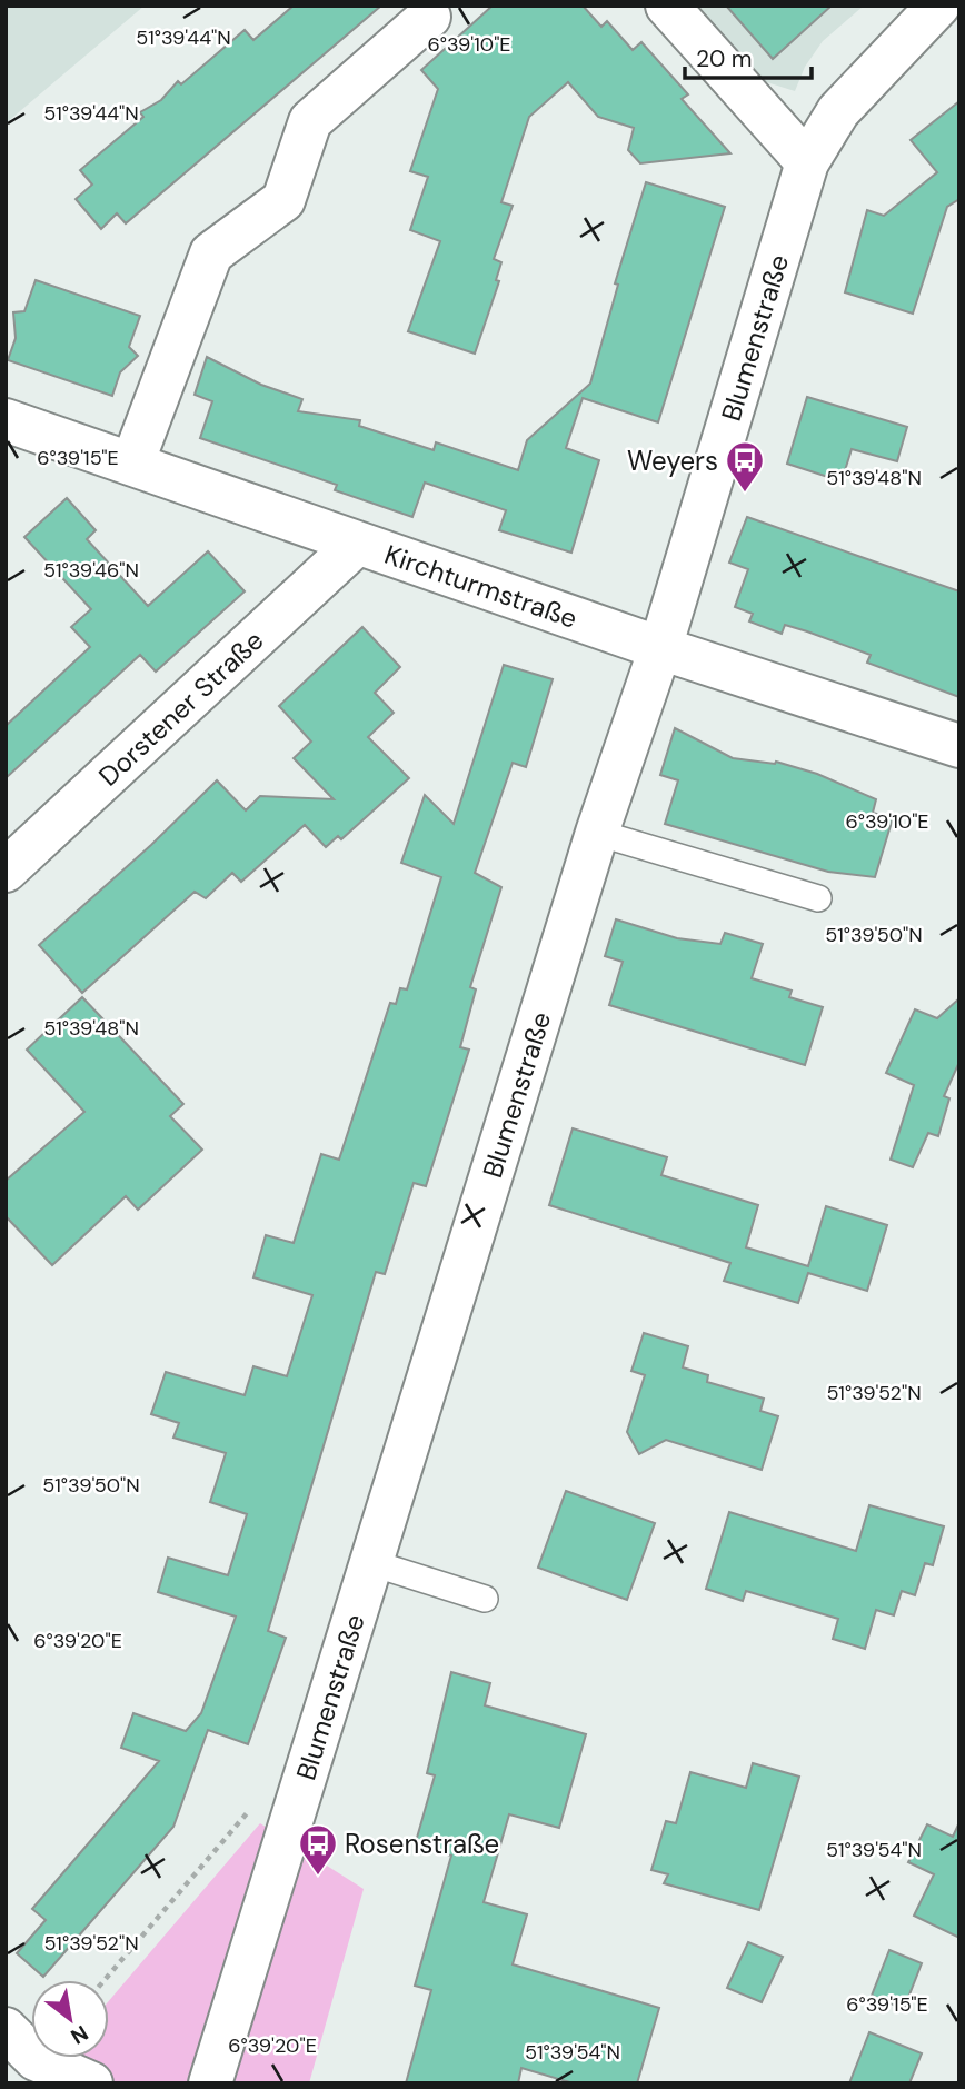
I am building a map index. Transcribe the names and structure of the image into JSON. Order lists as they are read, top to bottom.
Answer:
{
  "streets": {
    "street": ["Blumenstraße", "Kirchturmstraße", "Dorstener Straße"]
  },
  "crossings": [
    ["Blumenstraße", "Kirchturmstraße"],
    ["Kirchturmstraße", "Dorstener Straße"]
  ],
  "places": {
    "bus stop": ["Weyers", "Rosenstraße"]
  },
  "scale_bar": "20 m",
  "north": "bottom right",
  "coordinates": [
    "51°39'44\"N",
    "6°39'10\"E",
    "6°39'15\"E",
    "51°39'48\"N",
    "51°39'46\"N",
    "51°39'50\"N",
    "51°39'52\"N",
    "6°39'20\"E",
    "51°39'54\"N"
  ]
}
